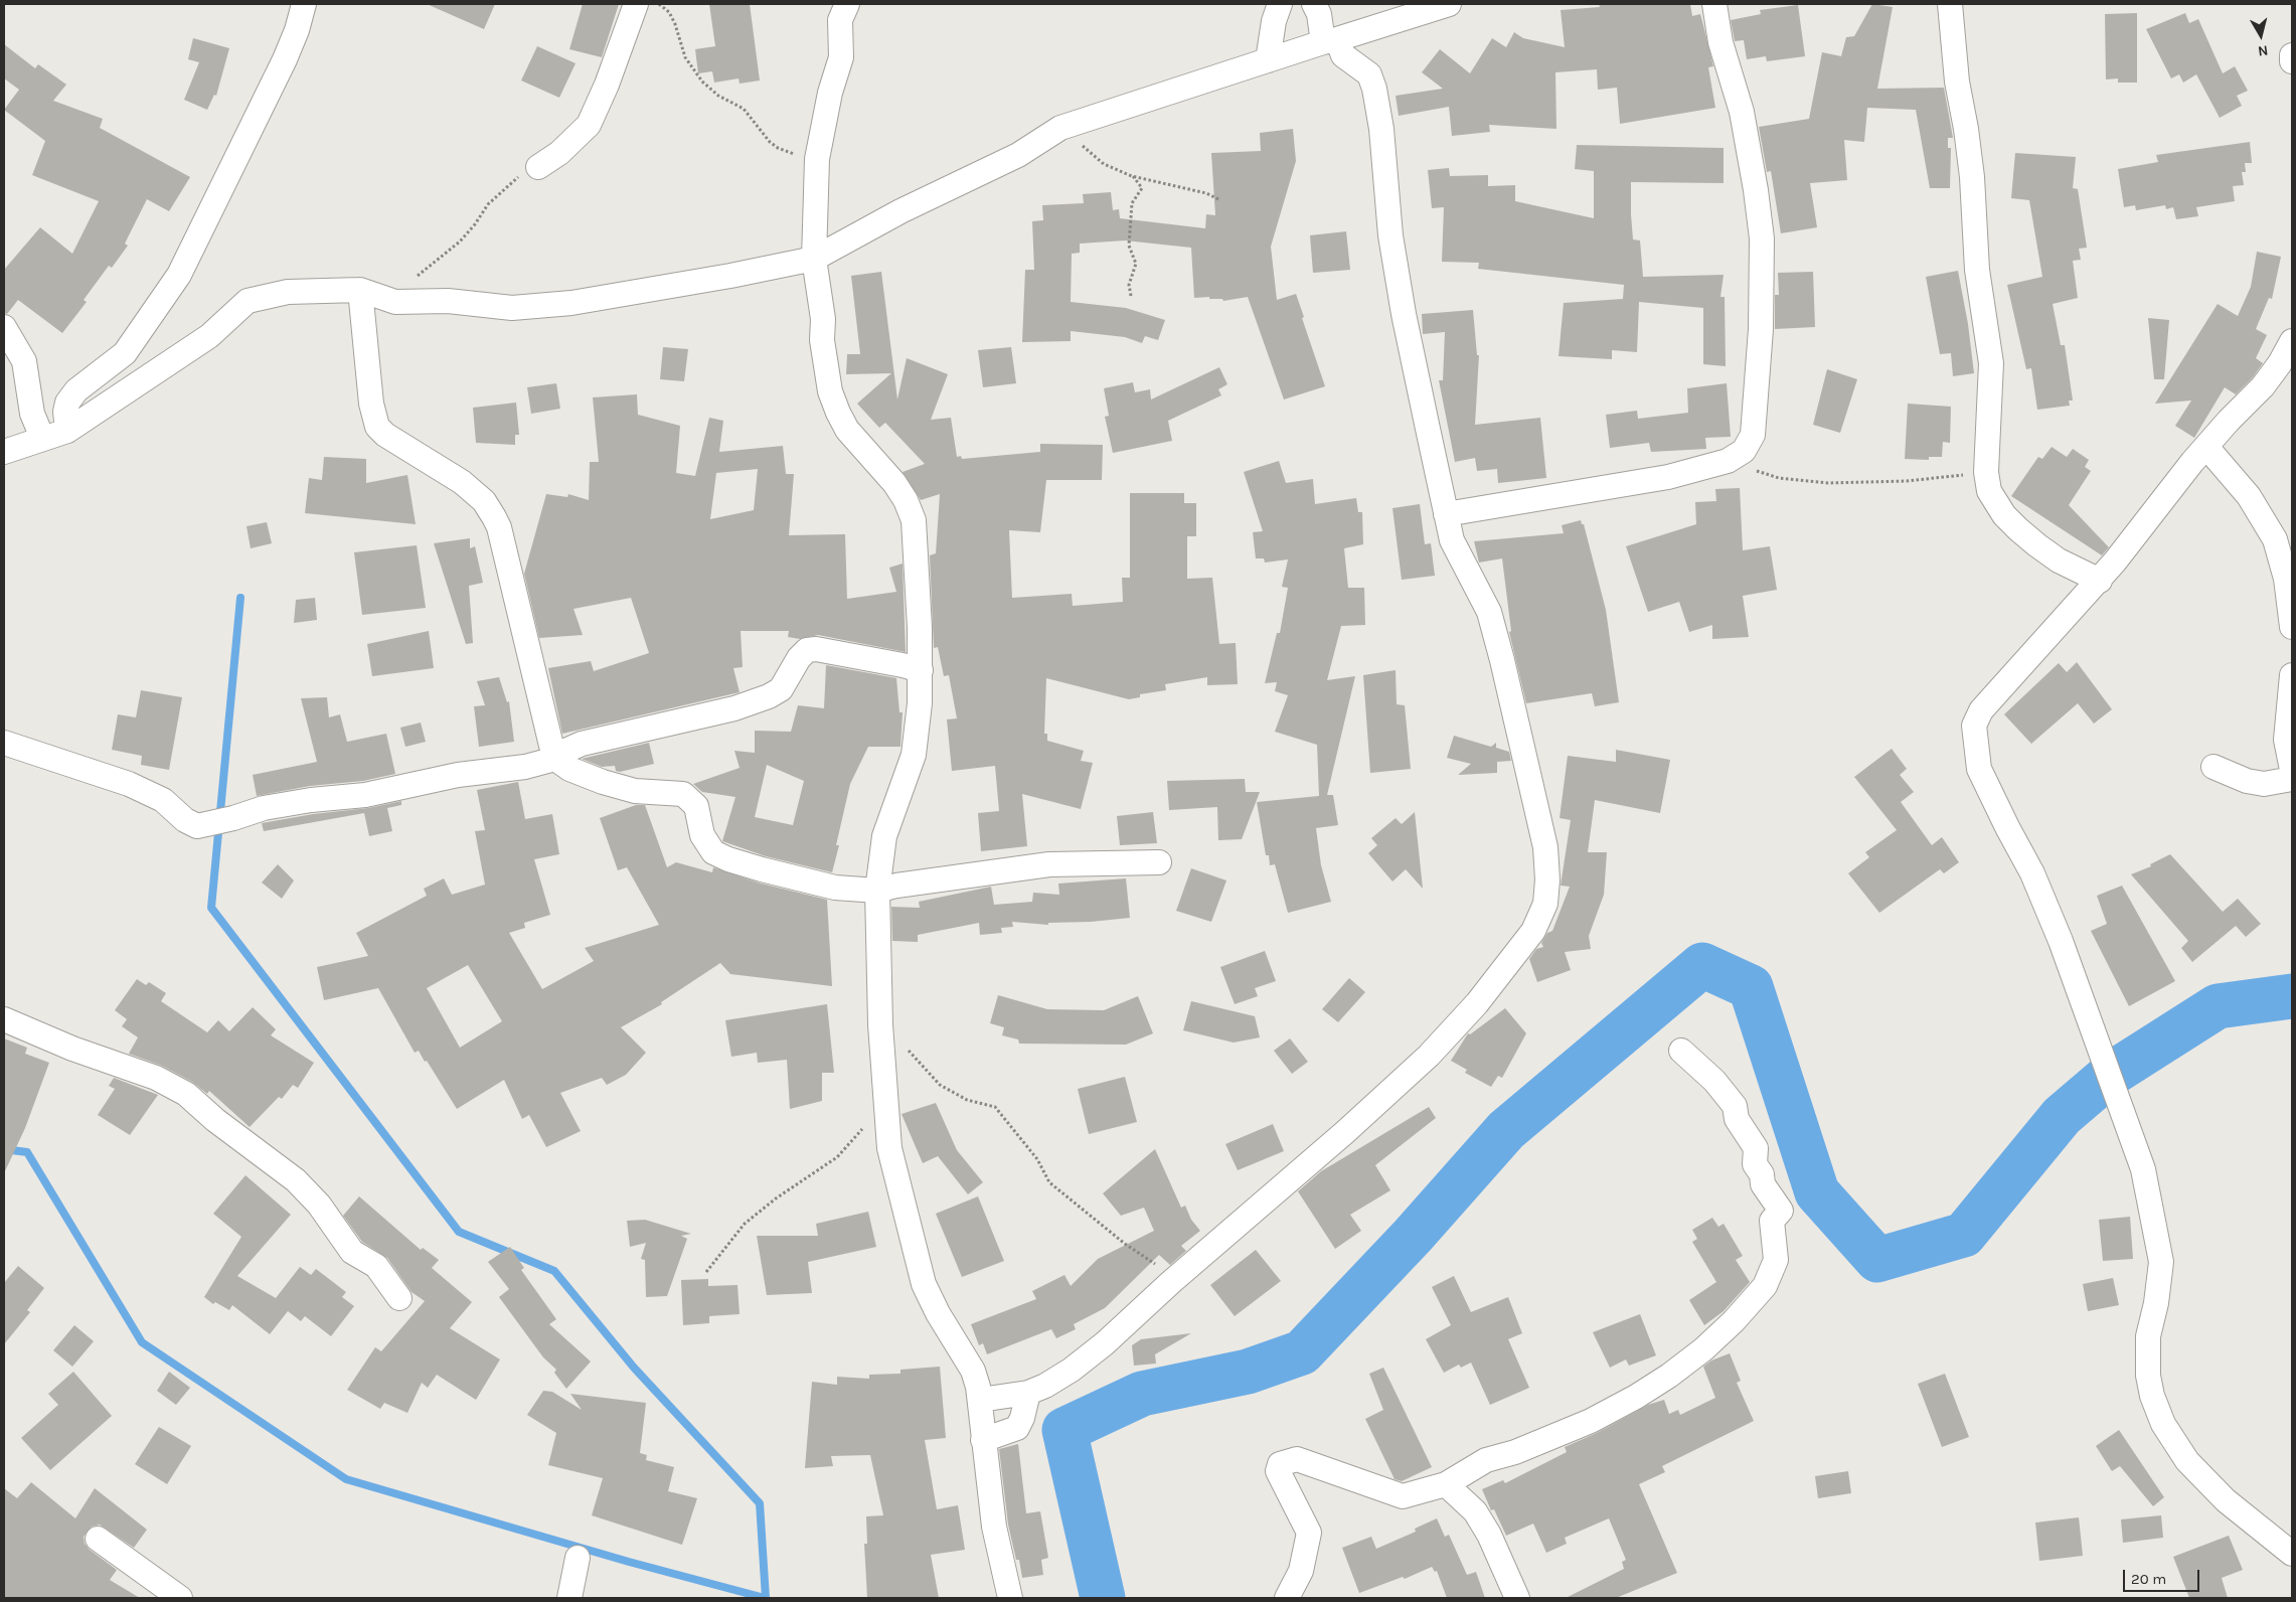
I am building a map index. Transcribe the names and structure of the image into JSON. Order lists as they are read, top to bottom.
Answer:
{
  "scale_bar": "20 m",
  "north": "bottom"
}
